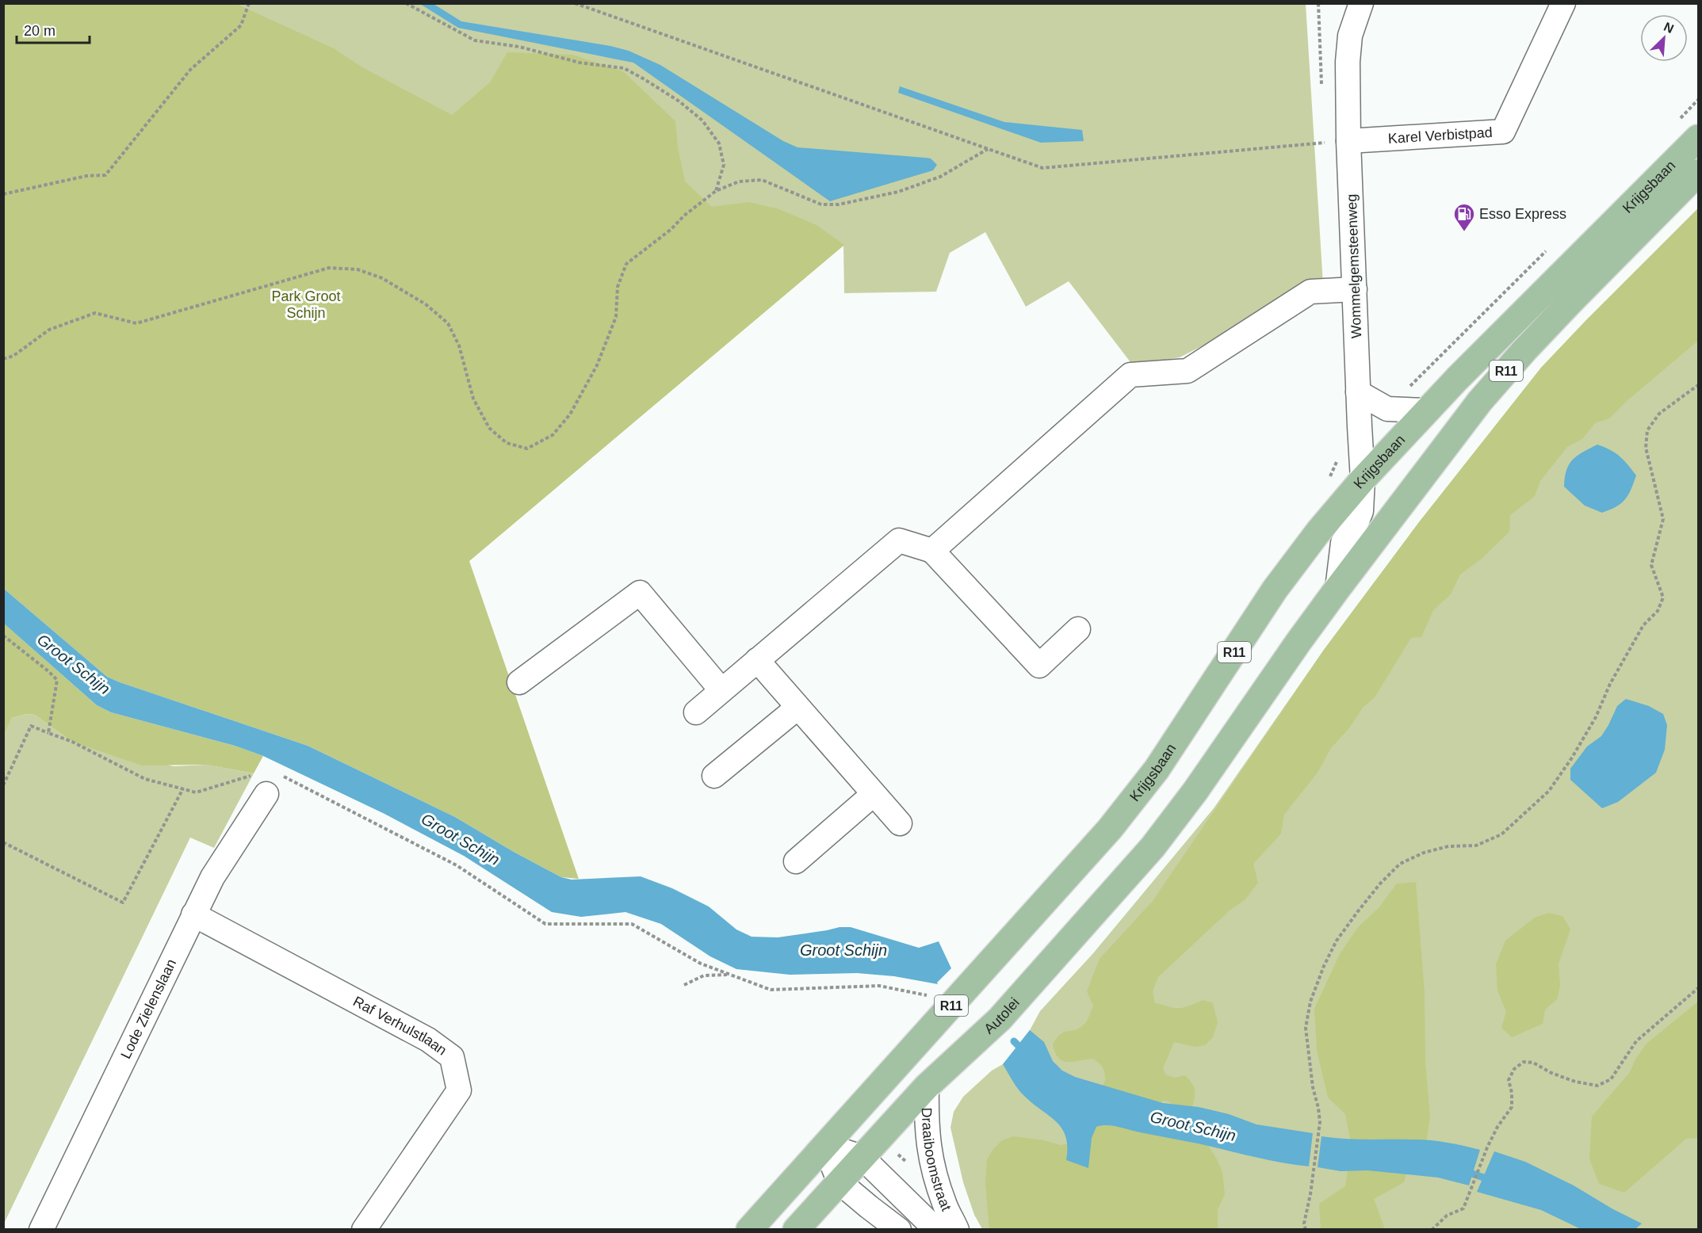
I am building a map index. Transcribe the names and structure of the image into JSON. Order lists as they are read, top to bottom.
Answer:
{
  "streets": {
    "main road": ["Krijgsbaan", "R11", "Autolei"],
    "street": [
      "Karel Verbistpad",
      "Wommelgemsteenweg",
      "Lode Zielenslaan",
      "Raf Verhulstlaan",
      "Draaiboomstraat"
    ]
  },
  "crossings": [
    ["Karel Verbistpad", "Wommelgemsteenweg"],
    ["Krijgsbaan", "Wommelgemsteenweg"],
    ["Krijgsbaan", "R11"],
    ["Krijgsbaan", "Autolei"],
    ["Krijgsbaan", "Draaiboomstraat"],
    ["R11", "Draaiboomstraat"],
    ["Lode Zielenslaan", "Raf Verhulstlaan"],
    ["Autolei", "Draaiboomstraat"]
  ],
  "water": ["Groot Schijn"],
  "parks": ["Park Groot Schijn"],
  "places": {
    "fuel station": ["Esso Express"]
  },
  "scale_bar": "20 m",
  "north": "top right"
}
